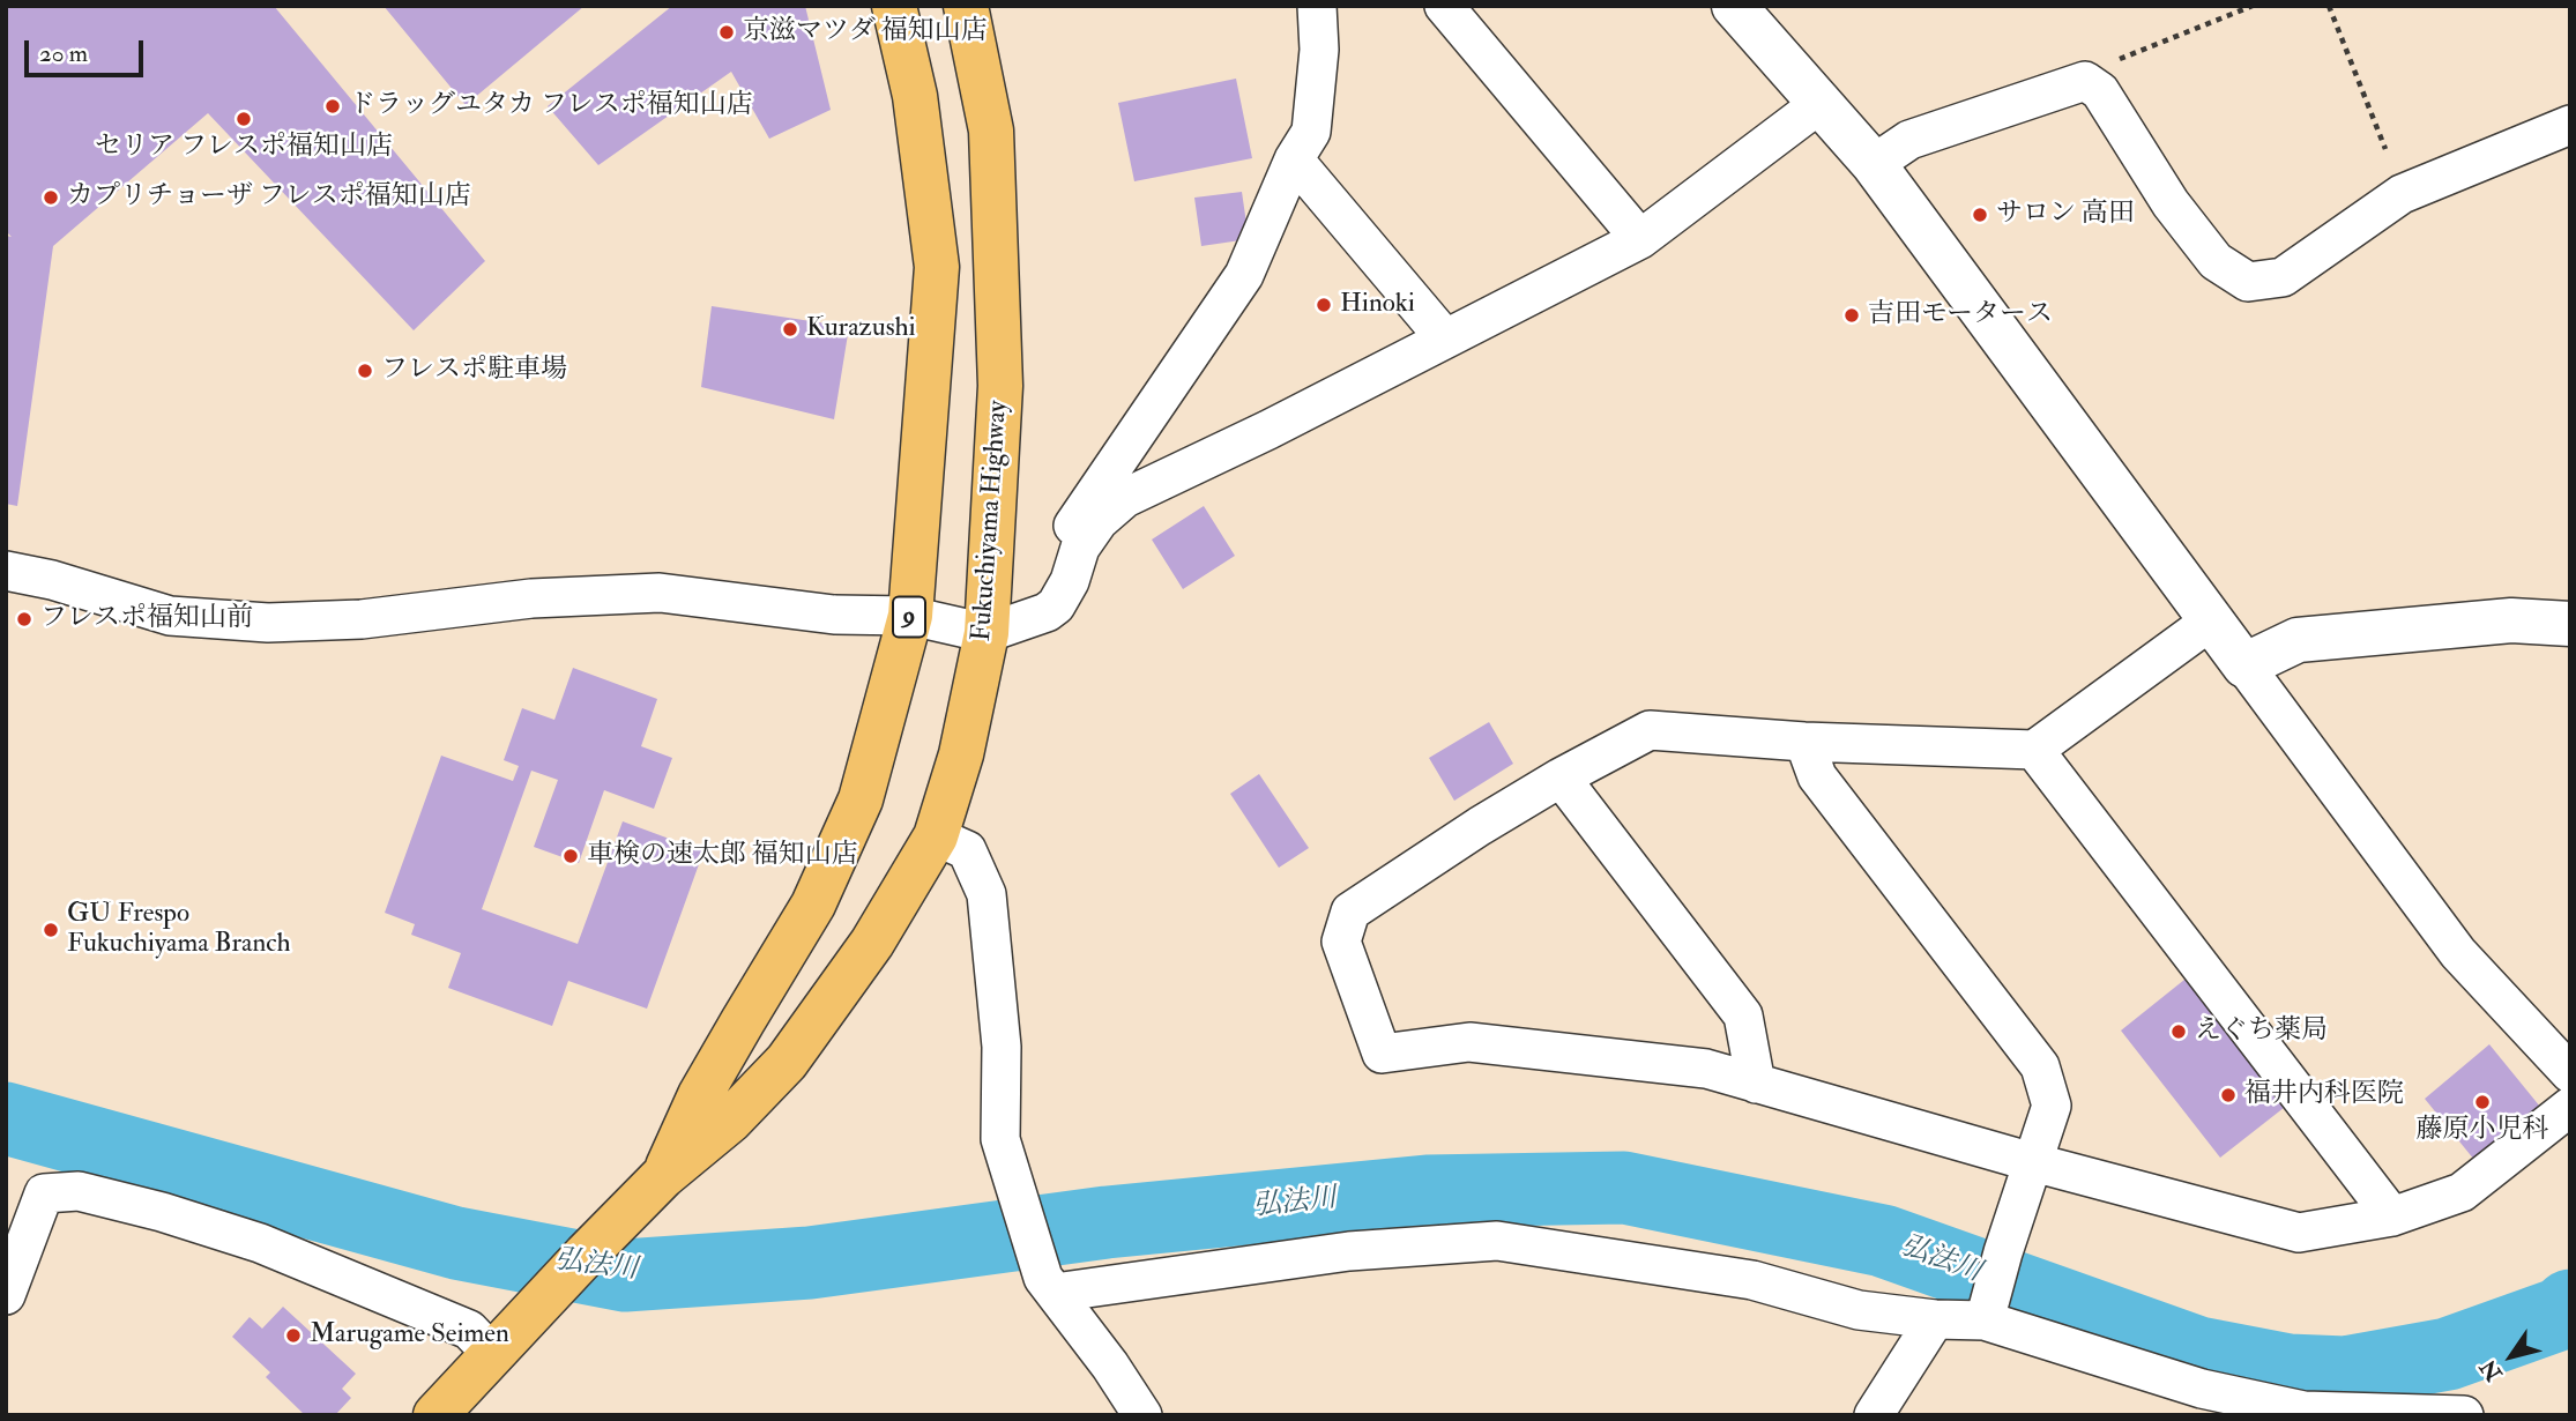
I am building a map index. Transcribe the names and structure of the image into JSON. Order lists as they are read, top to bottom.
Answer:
{
  "streets": {
    "highway": ["Fukuchiyama Highway", "9"]
  },
  "water": ["弘法川"],
  "places": [
    "京滋マツダ 福知山店",
    "ドラッグユタカ フレスポ福知山店",
    "セリア フレスポ福知山店",
    "カプリチョーザ フレスポ福知山店",
    "サロン 高田",
    "Hinoki",
    "吉田モータース",
    "Kurazushi",
    "フレスポ駐車場",
    "フレスポ福知山前",
    "車検の速太郎 福知山店",
    "GU Frespo Fukuchiyama Branch",
    "えぐち薬局",
    "福井内科医院",
    "藤原小児科",
    "Marugame Seimen"
  ],
  "scale_bar": "20 m",
  "north": "bottom left"
}
